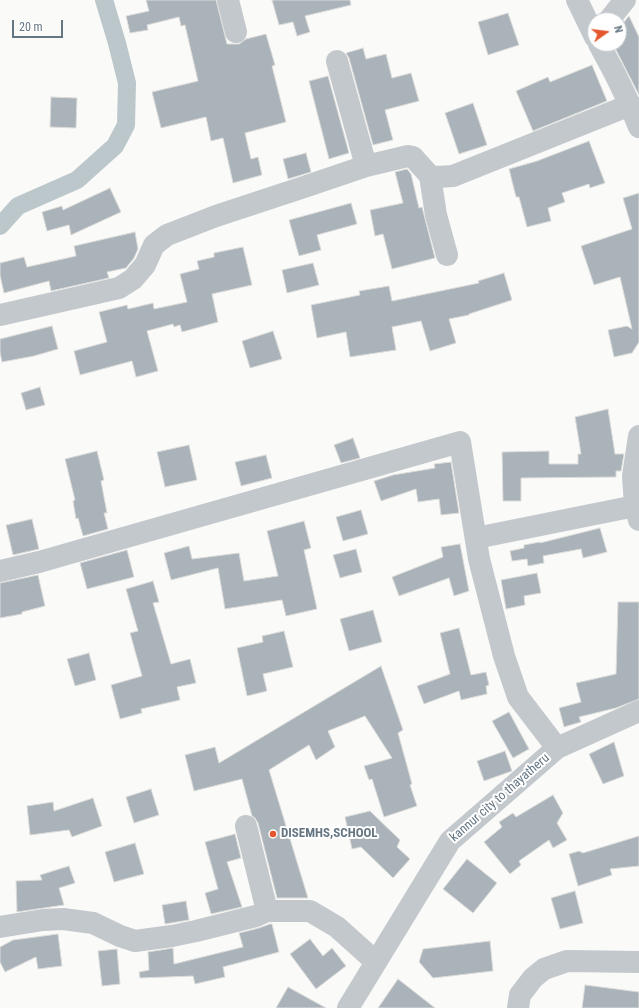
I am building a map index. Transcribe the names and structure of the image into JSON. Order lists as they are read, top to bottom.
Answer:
{
  "streets": {
    "street": ["kannur city to thayatheru"]
  },
  "places": ["DISEMHS,SCHOOL"],
  "scale_bar": "20 m",
  "north": "right"
}
